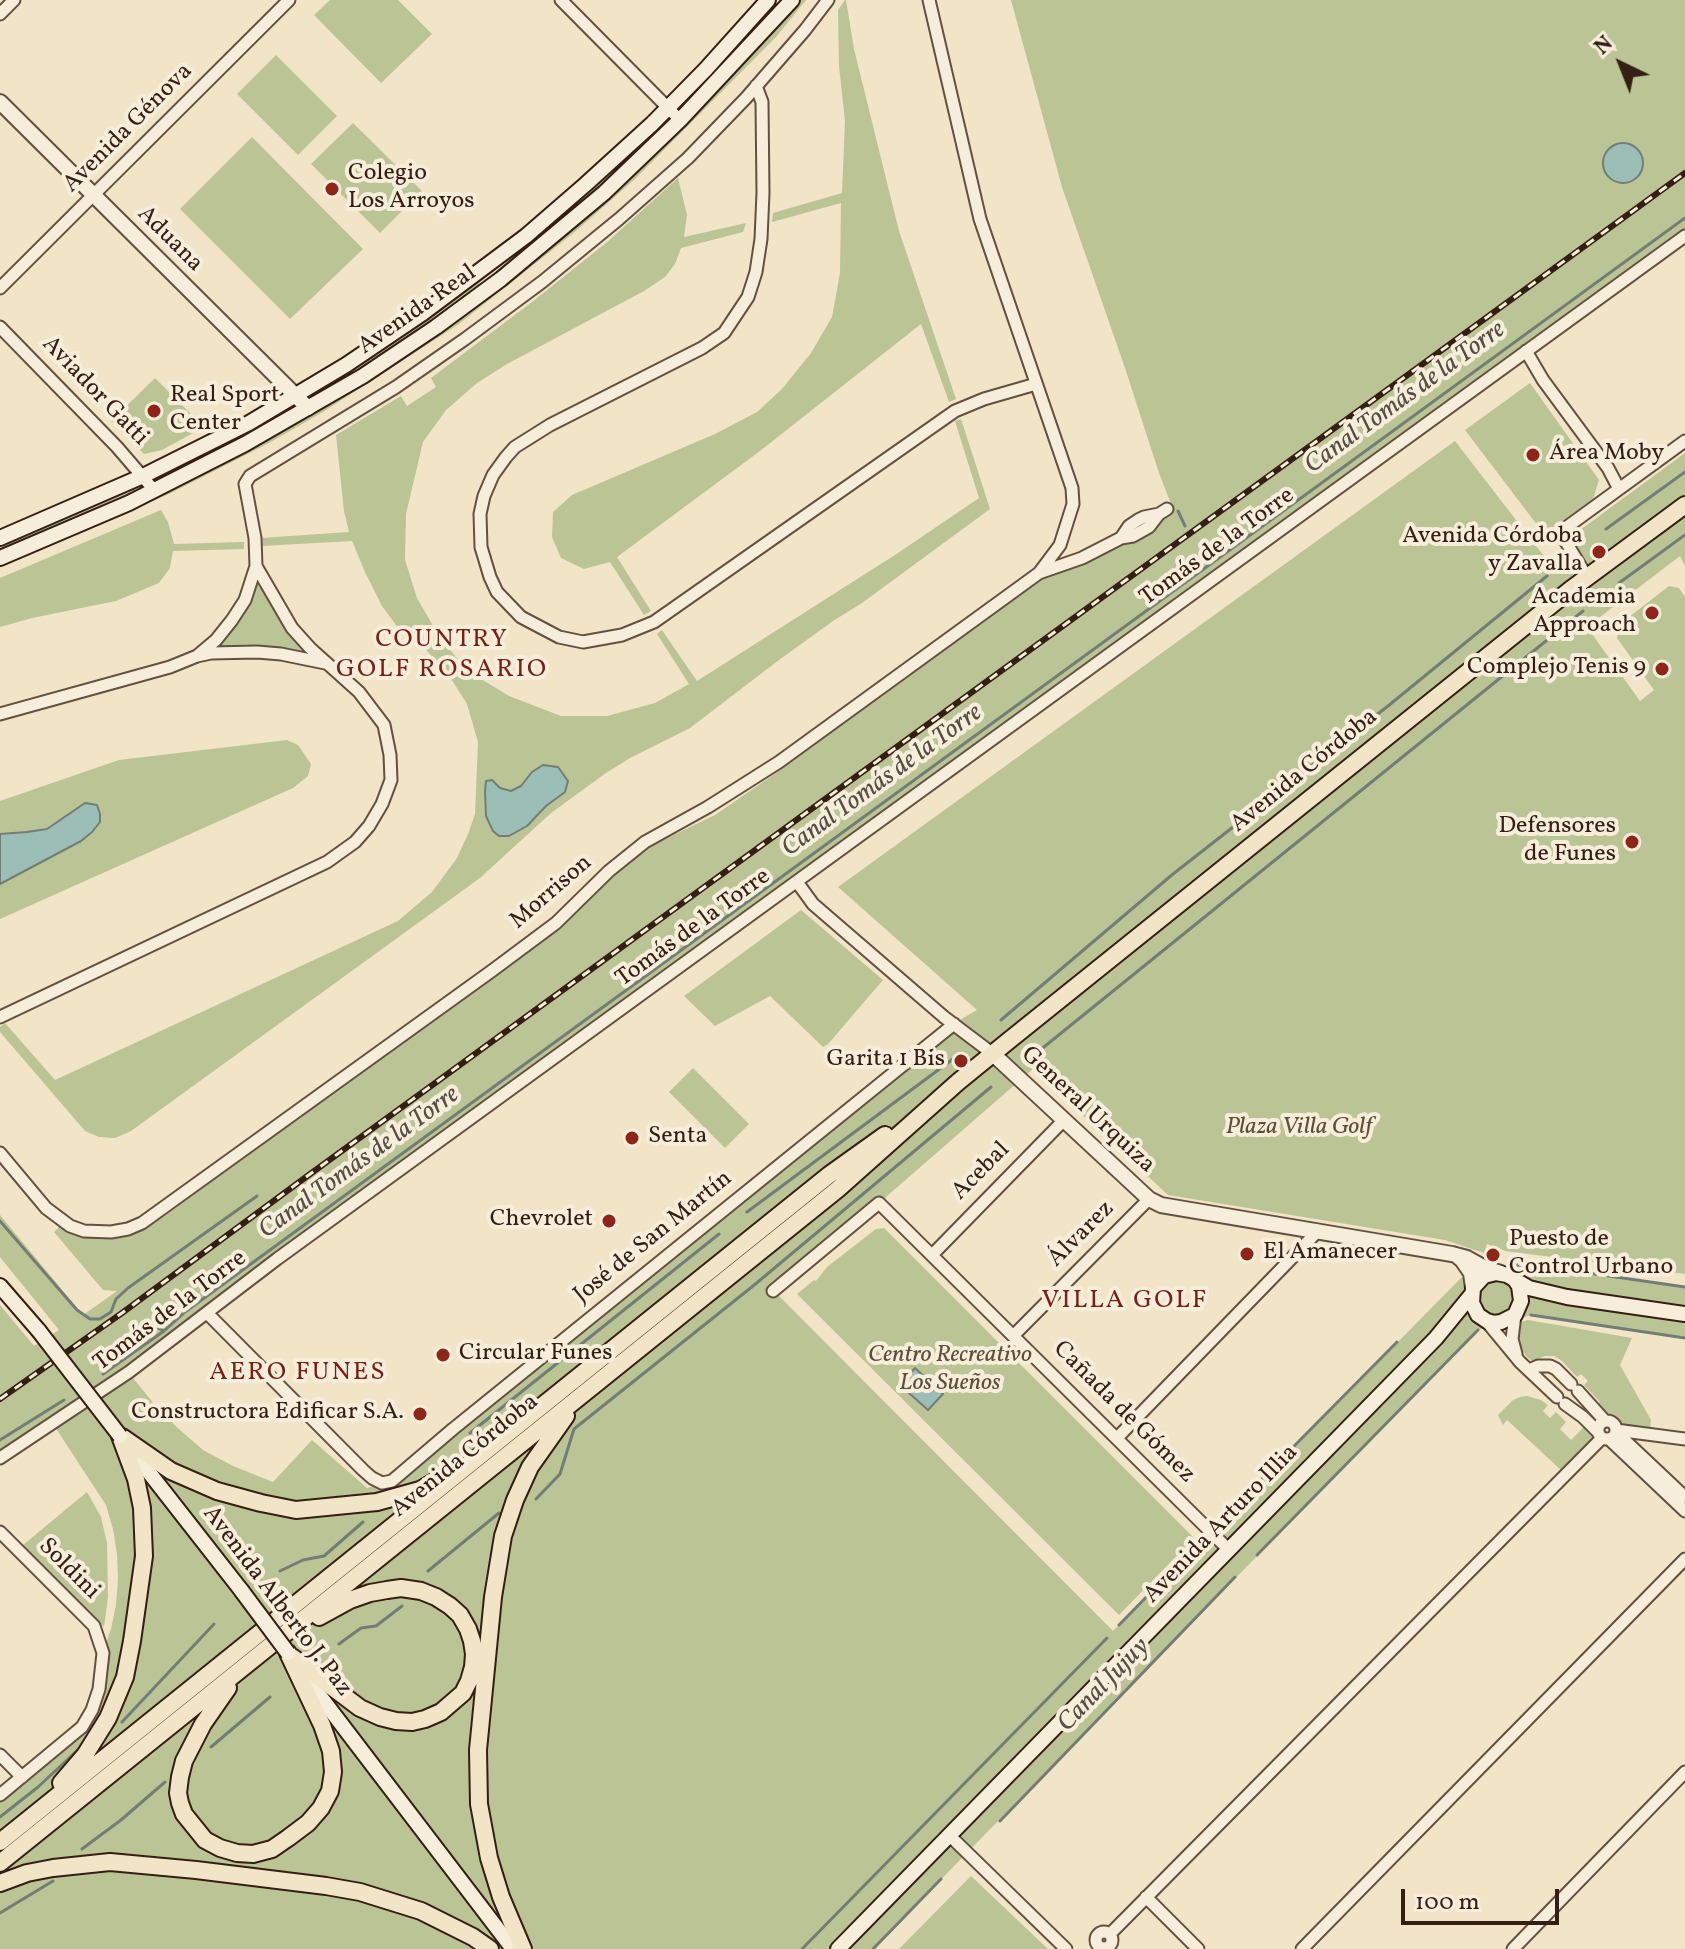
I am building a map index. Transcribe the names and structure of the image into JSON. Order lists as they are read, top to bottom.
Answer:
{
  "streets": {
    "main road": [
      "Aduana",
      "Avenida Real",
      "Avenida Córdoba",
      "General Urquiza",
      "Avenida Arturo Illia",
      "Avenida Alberto J. Paz"
    ],
    "street": [
      "Avenida Génova",
      "Aviador Gatti",
      "Tomás de la Torre",
      "Morrison",
      "Acebal",
      "Álvarez",
      "José de San Martín",
      "Cañada de Gómez",
      "Soldini"
    ]
  },
  "crossings": [
    ["Avenida Génova", "Aduana"],
    ["Aduana", "Avenida Real"],
    ["Avenida Real", "Aviador Gatti"],
    ["Tomás de la Torre", "General Urquiza"],
    ["Tomás de la Torre", "José de San Martín"],
    ["Avenida Córdoba", "General Urquiza"],
    ["General Urquiza", "Acebal"],
    ["General Urquiza", "Álvarez"],
    ["General Urquiza", "José de San Martín"],
    ["General Urquiza", "Avenida Arturo Illia"],
    ["Acebal", "Cañada de Gómez"],
    ["Álvarez", "Cañada de Gómez"],
    ["Cañada de Gómez", "Avenida Arturo Illia"]
  ],
  "districts": ["COUNTRY GOLF ROSARIO", "VILLA GOLF", "AERO FUNES"],
  "water": ["Canal Tomás de la Torre", "Canal Jujuy"],
  "parks": ["Plaza Villa Golf", "Centro Recreativo Los Sueños"],
  "places": [
    "Colegio Los Arroyos",
    "Real Sport Center",
    "Área Moby",
    "Avenida Córdoba y Zavalla",
    "Academia Approach",
    "Complejo Tenis 9",
    "Defensores de Funes",
    "Garita 1 Bis",
    "Senta",
    "Chevrolet",
    "El Amanecer",
    "Puesto de Control Urbano",
    "Circular Funes",
    "Constructora Edificar S.A."
  ],
  "scale_bar": "100 m",
  "north": "top left"
}
